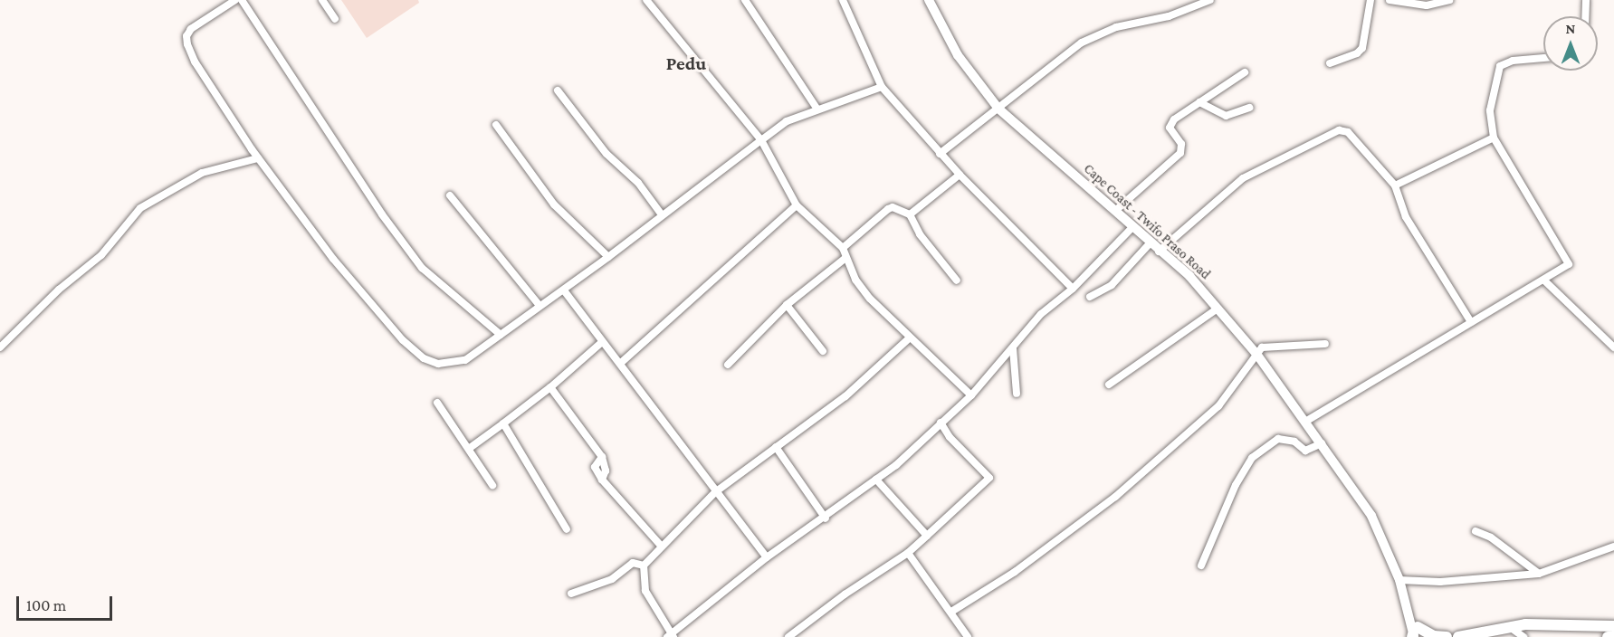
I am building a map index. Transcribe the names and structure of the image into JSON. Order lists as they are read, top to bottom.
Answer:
{
  "streets": {
    "main road": ["Cape Coast - Twifo Praso Road"]
  },
  "districts": ["Pedu"],
  "scale_bar": "100 m",
  "north": "top"
}
